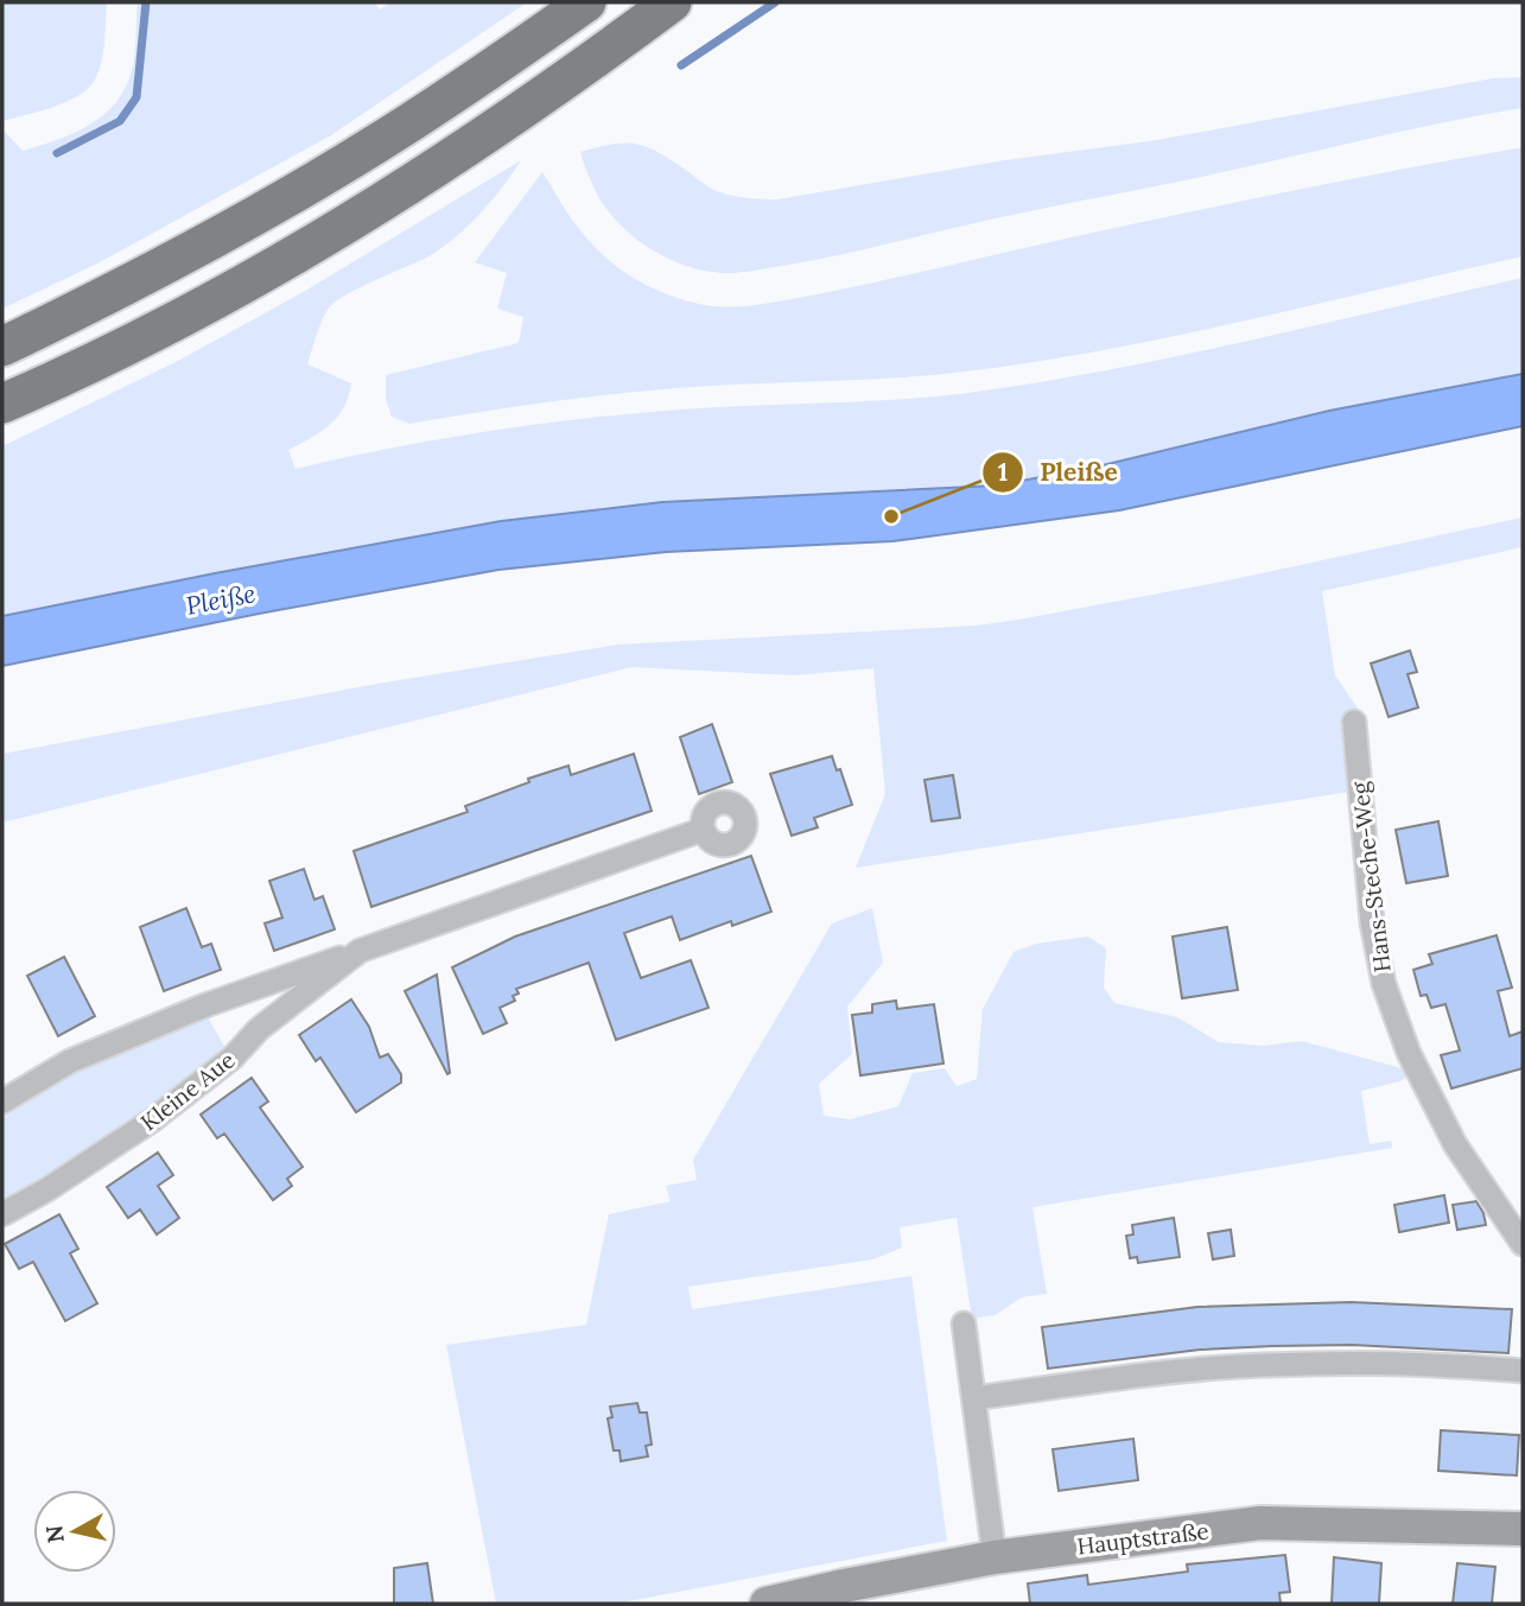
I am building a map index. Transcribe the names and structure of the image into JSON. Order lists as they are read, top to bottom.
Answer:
{
  "streets": {
    "main road": ["Hauptstraße"],
    "street": ["Hans-Steche-Weg", "Kleine Aue"]
  },
  "water": ["Pleiße"],
  "places": ["Pleiße"],
  "north": "left"
}
